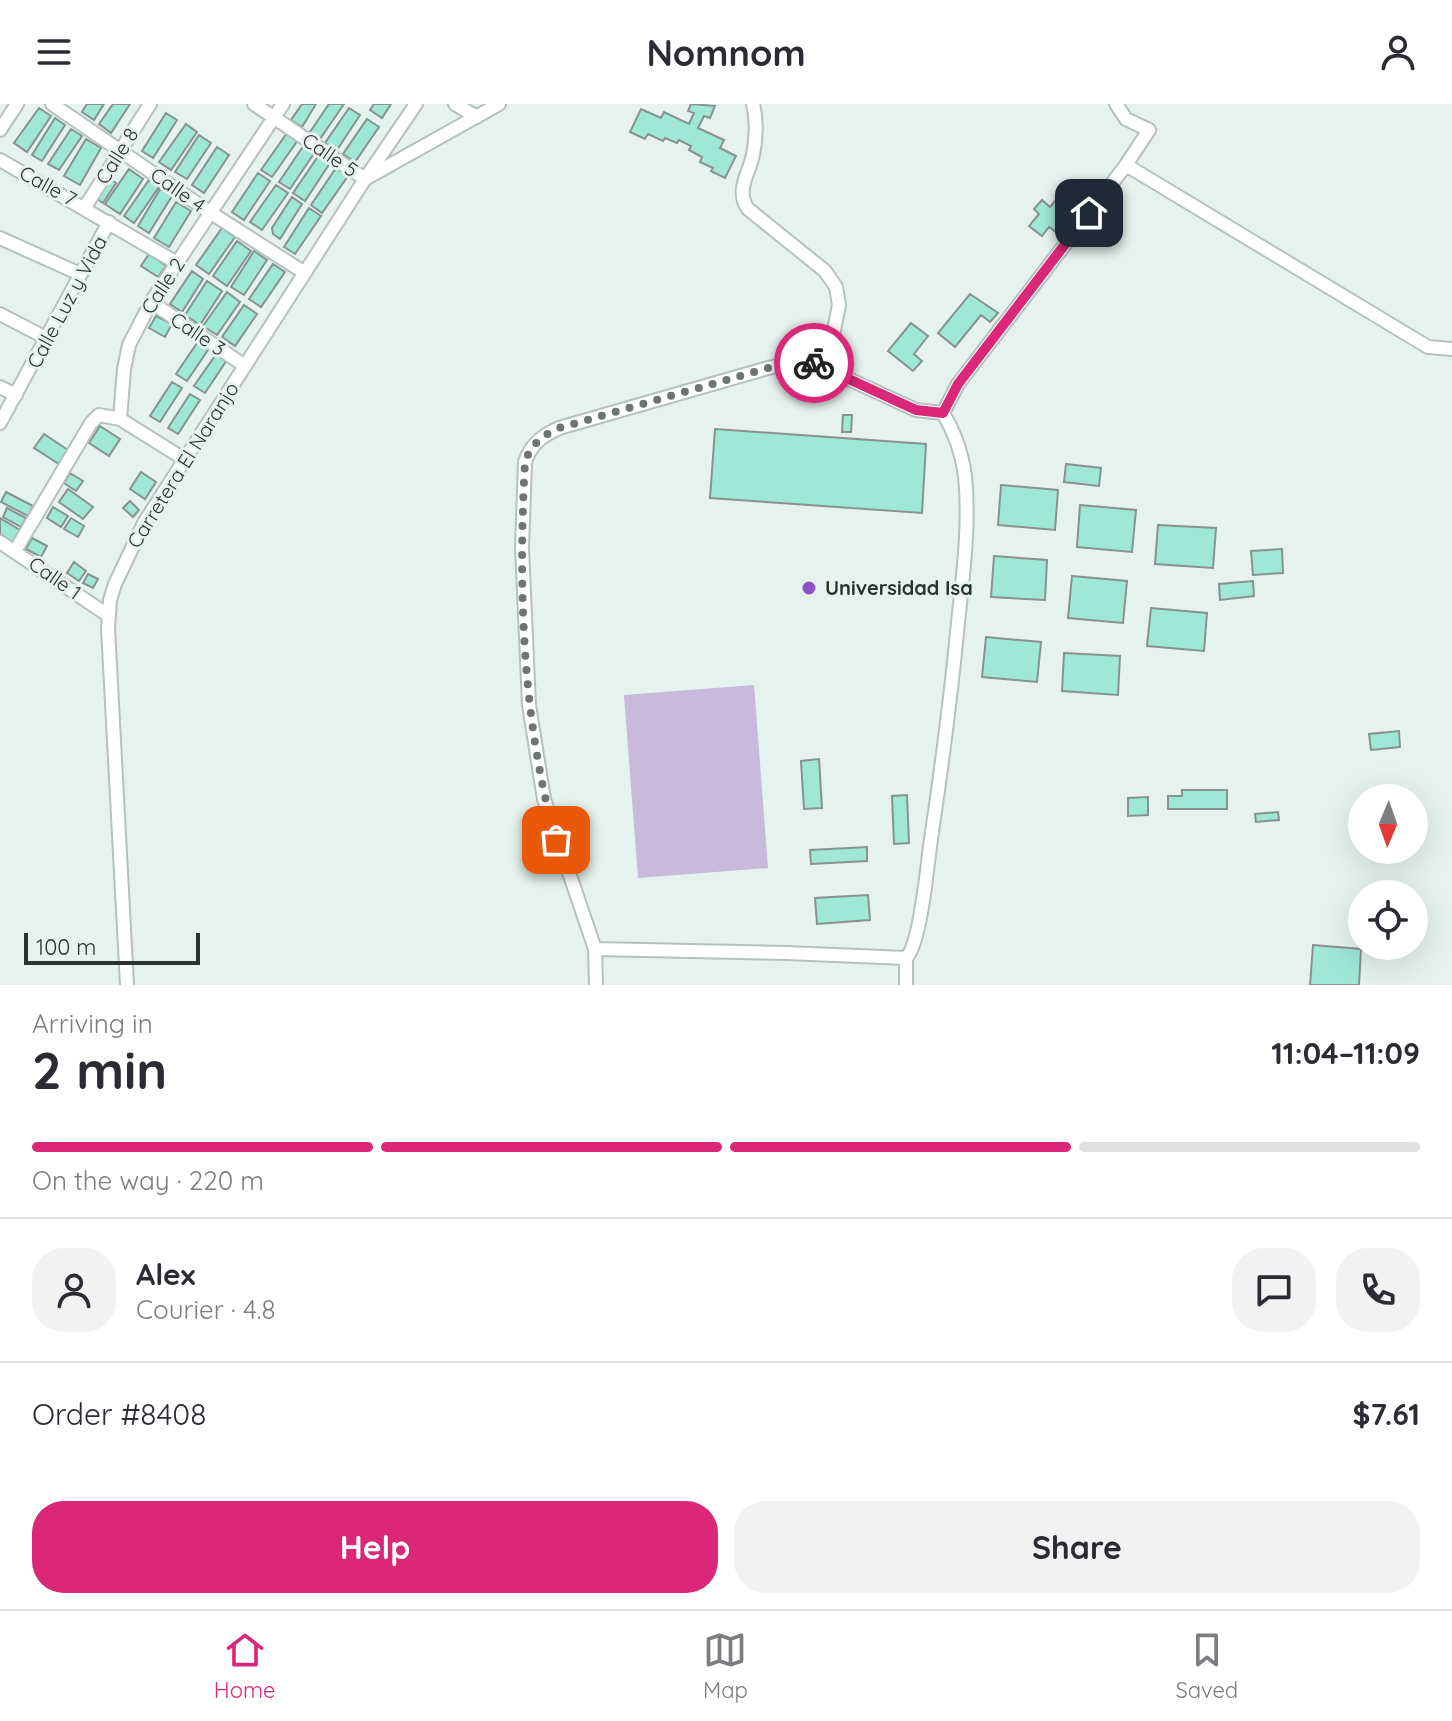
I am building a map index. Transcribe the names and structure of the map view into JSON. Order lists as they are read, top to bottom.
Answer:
{
  "streets": {
    "street": [
      "Calle 5",
      "Calle 8",
      "Calle 7",
      "Calle 4",
      "Calle 2",
      "Calle Luz y Vida",
      "Calle 3",
      "Carretera El Naranjo",
      "Calle 1"
    ]
  },
  "crossings": [
    ["Calle 5", "Calle 2"],
    ["Calle 5", "Carretera El Naranjo"],
    ["Calle 8", "Calle 7"],
    ["Calle 8", "Calle 4"],
    ["Calle 7", "Calle 2"],
    ["Calle 7", "Calle Luz y Vida"],
    ["Calle 4", "Calle 2"],
    ["Calle 4", "Carretera El Naranjo"],
    ["Calle 2", "Calle 3"],
    ["Calle 3", "Carretera El Naranjo"],
    ["Carretera El Naranjo", "Calle 1"]
  ],
  "places": ["Universidad Isa"],
  "scale_bar": "100 m",
  "north": "bottom",
  "page": {
    "header": "Nomnom",
    "scale": "100 m",
    "heading": ["2 min", "Arriving in", "11:04–11:09"],
    "panel": [
      "Alex",
      "Courier · 4.8",
      "Order #8408",
      "$7.61"
    ],
    "bar": "On the way · 220 m",
    "buttons": ["Help", "Share"],
    "tabs": ["Home", "Map", "Saved"]
  }
}
